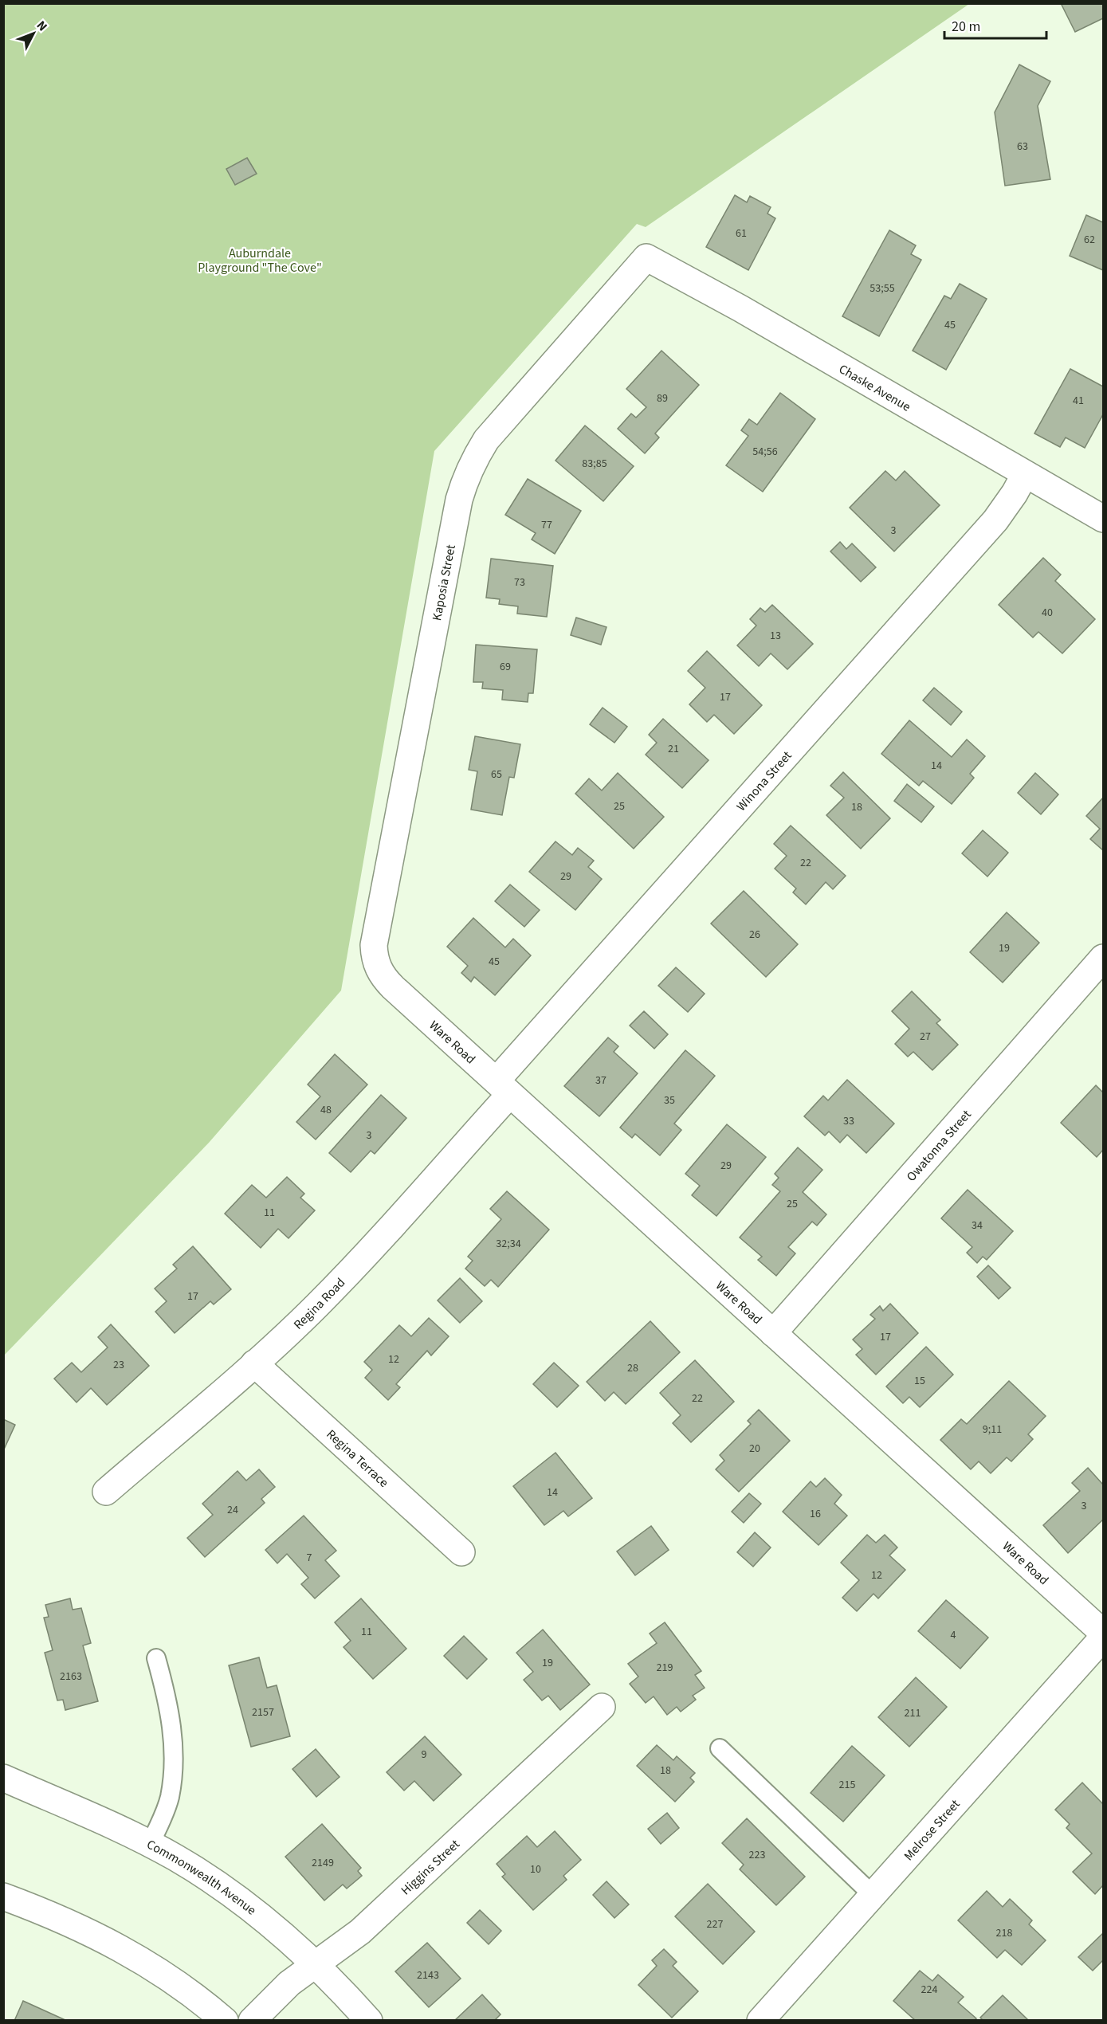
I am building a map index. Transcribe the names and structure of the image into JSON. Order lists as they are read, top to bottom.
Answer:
{
  "streets": {
    "street": [
      "Chaske Avenue",
      "Kaposia Street",
      "Winona Street",
      "Ware Road",
      "Owatonna Street",
      "Regina Road",
      "Regina Terrace",
      "Melrose Street",
      "Higgins Street",
      "Commonwealth Avenue"
    ]
  },
  "crossings": [
    ["Chaske Avenue", "Kaposia Street"],
    ["Chaske Avenue", "Winona Street"],
    ["Kaposia Street", "Ware Road"],
    ["Winona Street", "Ware Road"],
    ["Winona Street", "Regina Road"],
    ["Ware Road", "Owatonna Street"],
    ["Ware Road", "Regina Road"],
    ["Regina Road", "Regina Terrace"],
    ["Higgins Street", "Commonwealth Avenue"]
  ],
  "parks": ["Auburndale Playground \"The Cove\""],
  "house_numbers": [
    "63",
    "61",
    "62",
    "53;55",
    "45",
    "89",
    "41",
    "54;56",
    "83;85",
    "77",
    "3",
    "73",
    "40",
    "13",
    "69",
    "17",
    "21",
    "14",
    "65",
    "25",
    "18",
    "22",
    "29",
    "26",
    "19",
    "45",
    "27",
    "37",
    "35",
    "48",
    "33",
    "3",
    "29",
    "25",
    "11",
    "34",
    "32;34",
    "17",
    "17",
    "12",
    "23",
    "28",
    "15",
    "22",
    "9;11",
    "20",
    "14",
    "3",
    "24",
    "16",
    "7",
    "12",
    "11",
    "4",
    "19",
    "219",
    "2163",
    "2157",
    "211",
    "9",
    "18",
    "215",
    "223",
    "2149",
    "10",
    "227",
    "218",
    "2143",
    "224"
  ],
  "scale_bar": "20 m",
  "north": "top right"
}
